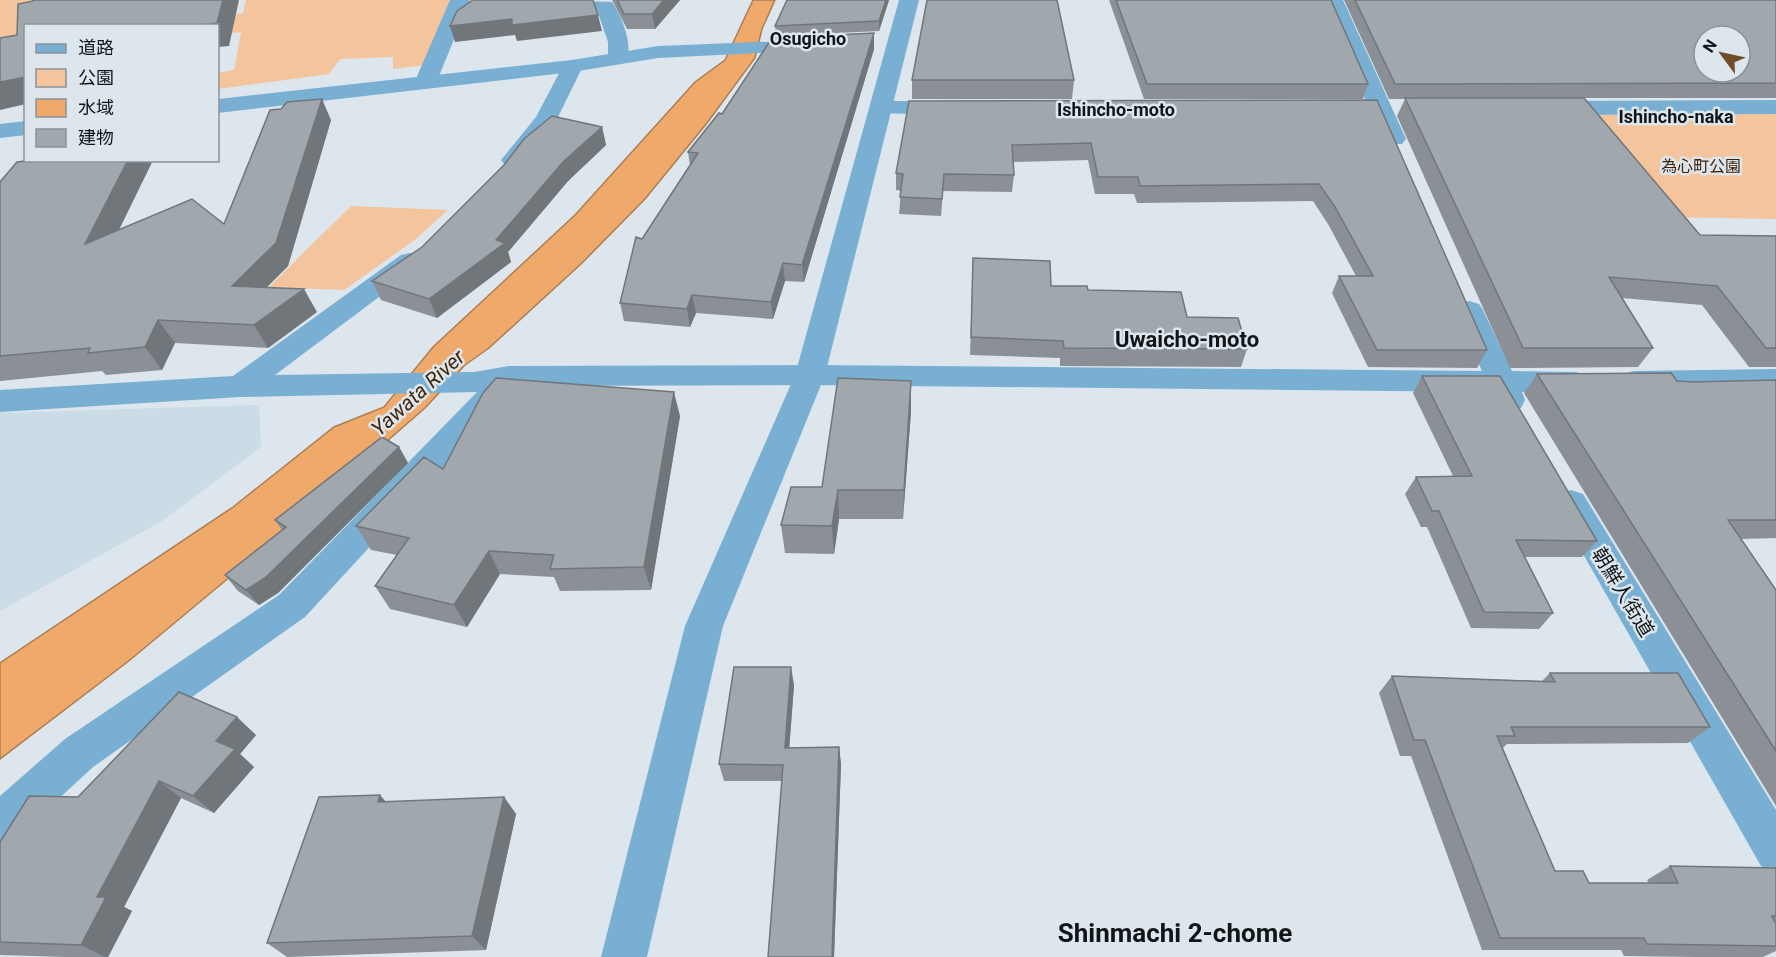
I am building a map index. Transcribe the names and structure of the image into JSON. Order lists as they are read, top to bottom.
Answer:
{
  "streets": {
    "street": ["朝鮮人街道"]
  },
  "districts": [
    "Osugicho",
    "Ishincho-moto",
    "Ishincho-naka",
    "Uwaicho-moto",
    "Shinmachi 2-chome"
  ],
  "water": ["Yawata River"],
  "parks": ["為心町公園"],
  "legend": [
    "道路",
    "公園",
    "水域",
    "建物"
  ],
  "north": "top left"
}
